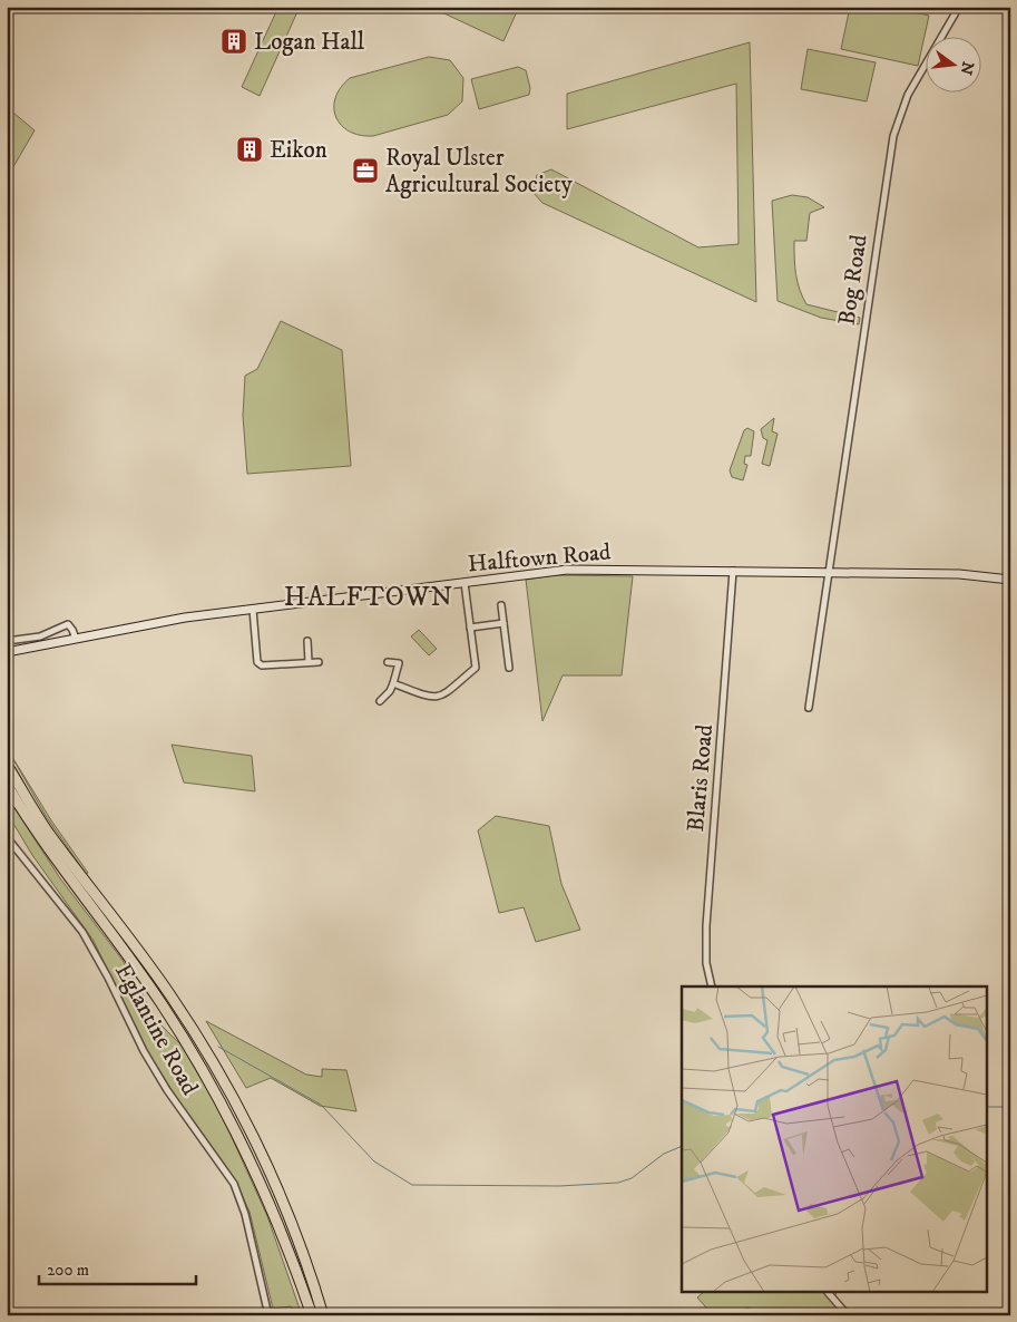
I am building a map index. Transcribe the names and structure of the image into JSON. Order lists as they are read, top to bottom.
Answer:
{
  "streets": {
    "street": [
      "Bog Road",
      "Halftown Road",
      "Blaris Road",
      "Eglantine Road"
    ]
  },
  "crossings": [
    ["Bog Road", "Halftown Road"],
    ["Halftown Road", "Blaris Road"]
  ],
  "districts": ["HALFTOWN"],
  "places": {
    "building": ["Logan Hall", "Eikon"],
    "office": ["Royal Ulster Agricultural Society"]
  },
  "scale_bar": "200 m",
  "north": "right"
}
